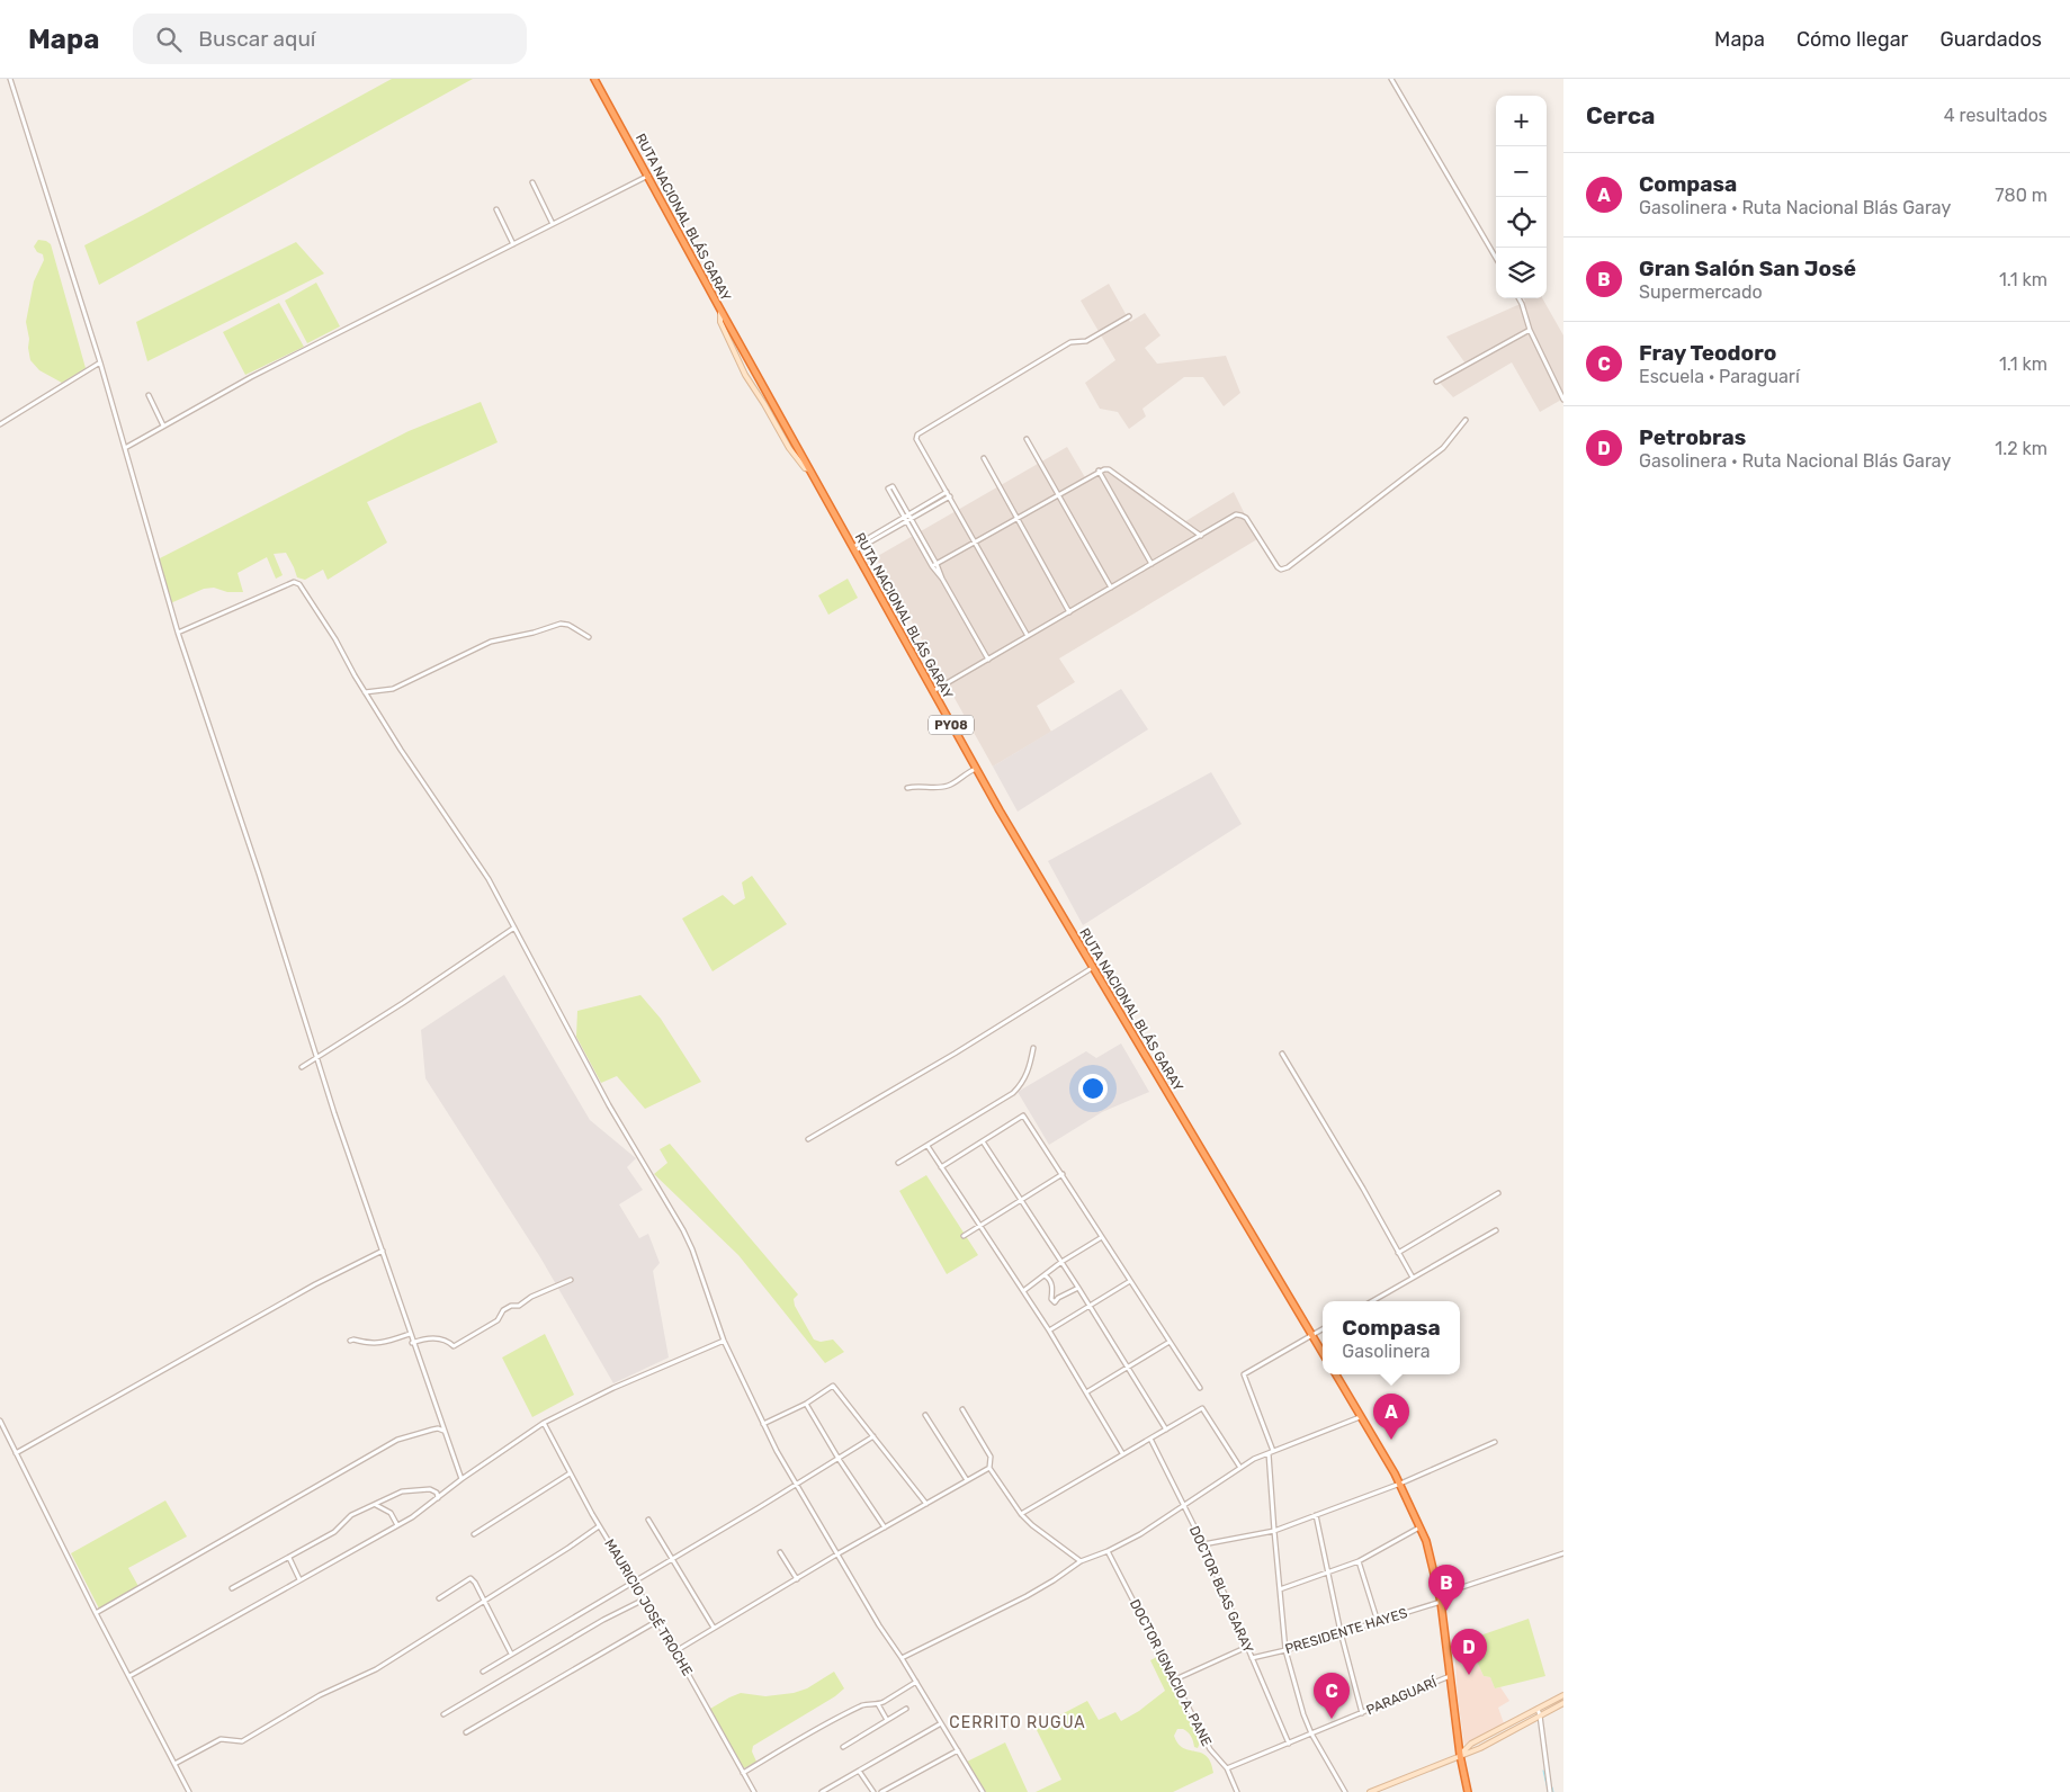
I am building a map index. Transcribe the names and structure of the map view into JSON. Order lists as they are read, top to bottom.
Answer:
{
  "streets": {
    "highway": ["RUTA NACIONAL BLÁS GARAY", "PY08"],
    "street": [
      "DOCTOR BLAS GARAY",
      "MAURICIO JOSÉ TROCHE",
      "PRESIDENTE HAYES",
      "DOCTOR IGNACIO A. PANE",
      "PARAGUARÍ"
    ]
  },
  "crossings": [
    ["DOCTOR BLAS GARAY", "PRESIDENTE HAYES"],
    ["DOCTOR BLAS GARAY", "PARAGUARÍ"],
    ["DOCTOR IGNACIO A. PANE", "PARAGUARÍ"]
  ],
  "districts": ["CERRITO RUGUA"],
  "page": {
    "header": "Mapa",
    "search": "Buscar aquí",
    "nav": ["Mapa", "Cómo llegar", "Guardados"],
    "heading": ["Cerca", "4 resultados"],
    "map_buttons": ["+", "−"],
    "list": [
      {
        "mark": "A",
        "name": "Compasa",
        "note": "Gasolinera · Ruta Nacional Blás Garay",
        "value": "780 m"
      },
      {
        "mark": "B",
        "name": "Gran Salón San José",
        "note": "Supermercado",
        "value": "1.1 km"
      },
      {
        "mark": "C",
        "name": "Fray Teodoro",
        "note": "Escuela · Paraguarí",
        "value": "1.1 km"
      },
      {
        "mark": "D",
        "name": "Petrobras",
        "note": "Gasolinera · Ruta Nacional Blás Garay",
        "value": "1.2 km"
      }
    ],
    "popup": ["Compasa", "Gasolinera"],
    "pins": [
      "A",
      "B",
      "D",
      "C"
    ]
  }
}
